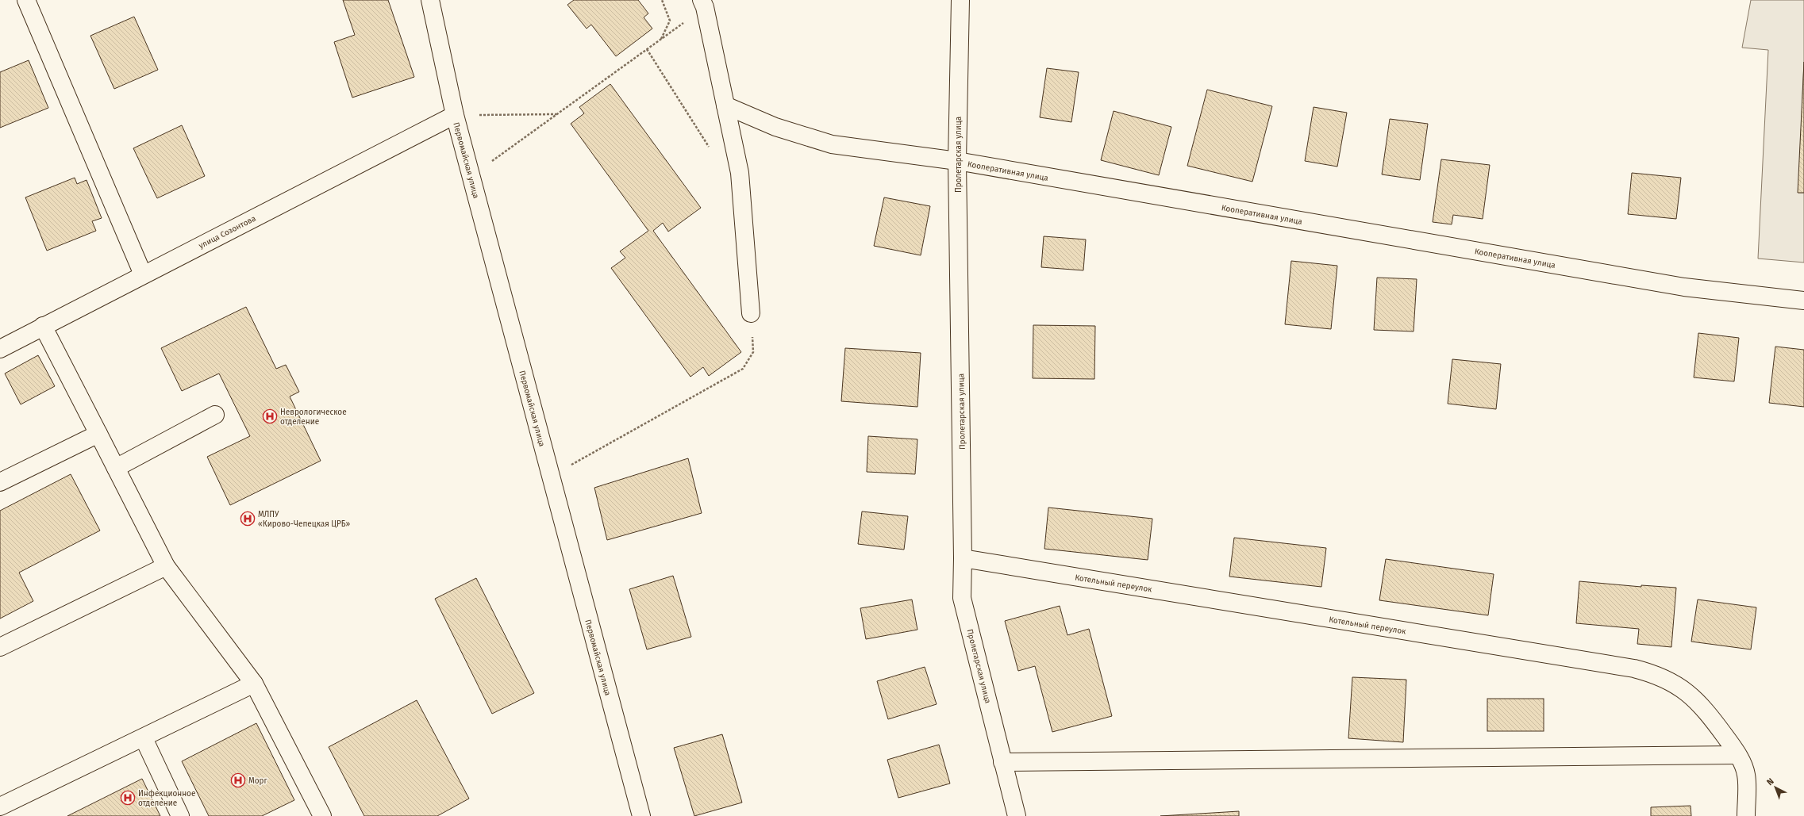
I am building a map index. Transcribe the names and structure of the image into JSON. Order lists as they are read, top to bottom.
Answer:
{
  "streets": {
    "street": [
      "Пролетарская улица",
      "Первомайская улица",
      "Кооперативная улица",
      "улица Созонтова",
      "Котельный переулок"
    ]
  },
  "crossings": [
    ["Пролетарская улица", "Кооперативная улица"],
    ["Пролетарская улица", "Котельный переулок"],
    ["Первомайская улица", "улица Созонтова"]
  ],
  "places": {
    "hospital": [
      "Неврологическое отделение",
      "МЛПУ «Кирово-Чепецкая ЦРБ»",
      "Морг",
      "Инфекционное отделение"
    ]
  },
  "north": "top left"
}
